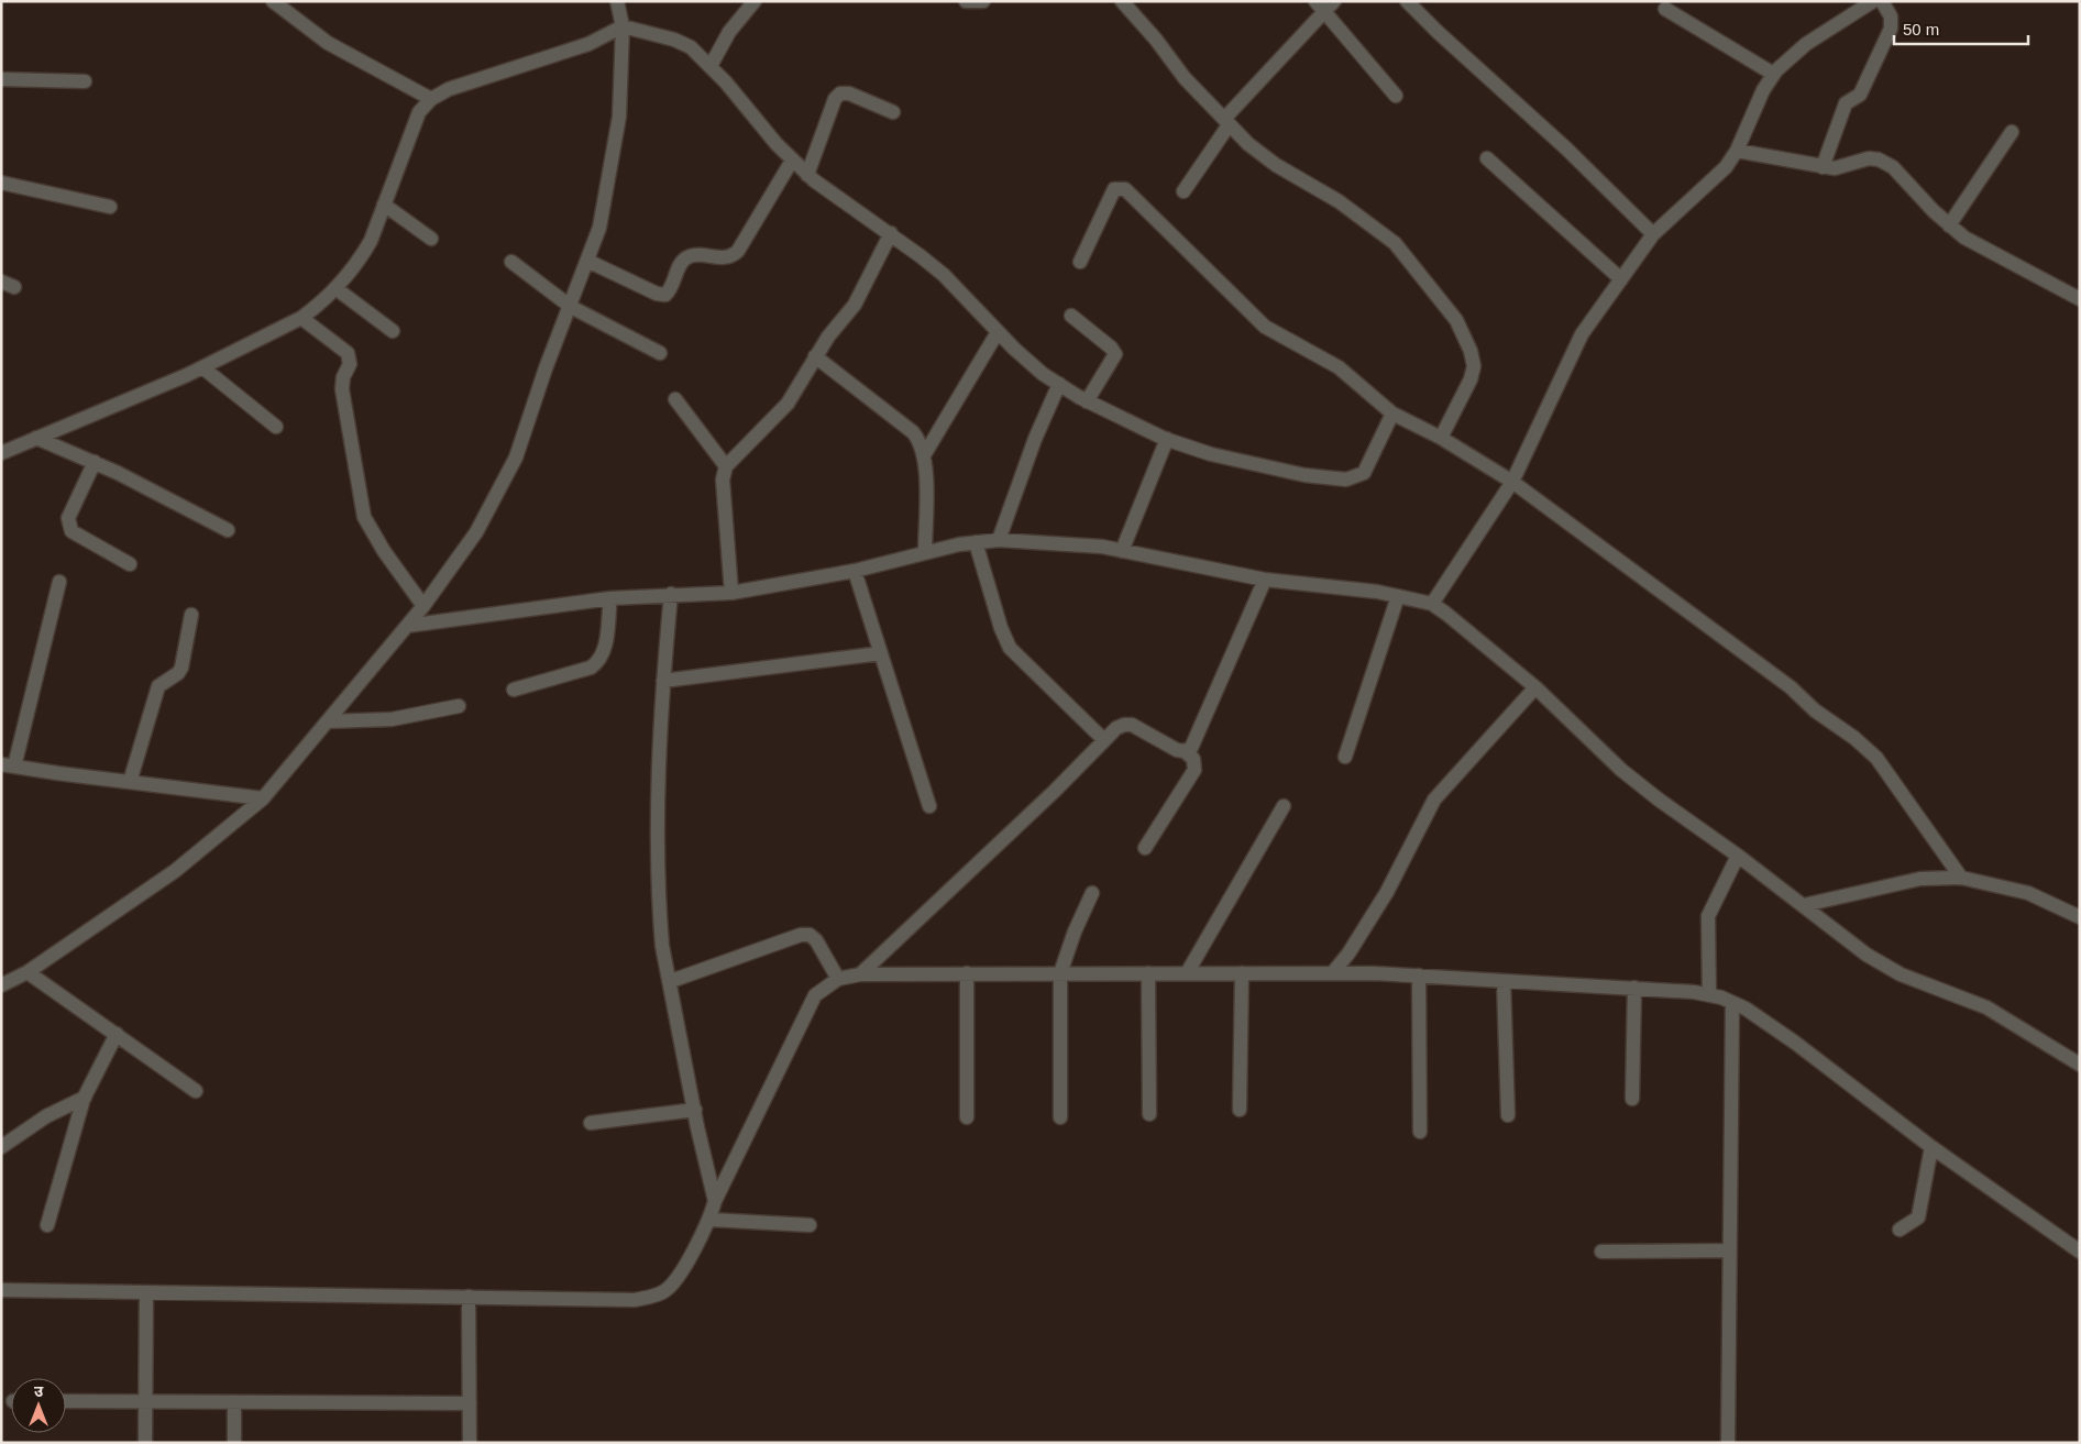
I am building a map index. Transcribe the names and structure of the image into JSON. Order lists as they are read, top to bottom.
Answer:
{
  "scale_bar": "50 m",
  "north": "top"
}
